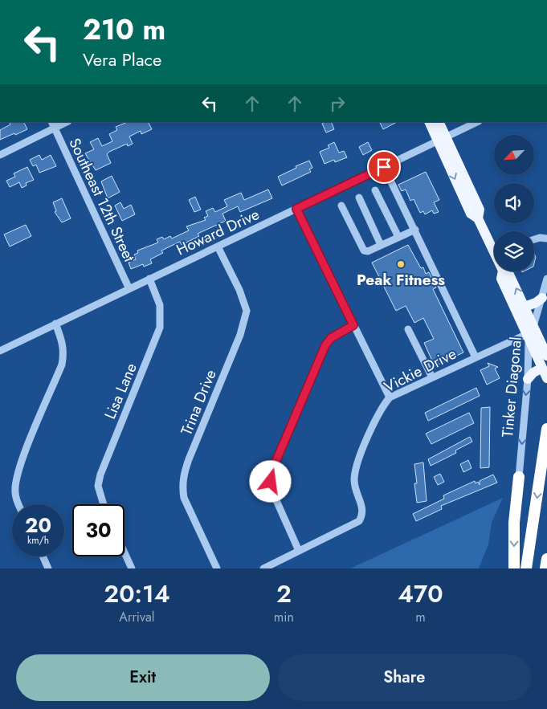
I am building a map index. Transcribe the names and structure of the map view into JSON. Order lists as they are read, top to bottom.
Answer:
{
  "streets": {
    "street": [
      "Southeast 12th Street",
      "Howard Drive",
      "Vickie Drive",
      "Tinker Diagonal",
      "Lisa Lane",
      "Trina Drive"
    ]
  },
  "crossings": [
    ["Southeast 12th Street", "Howard Drive"],
    ["Howard Drive", "Lisa Lane"],
    ["Howard Drive", "Trina Drive"],
    ["Vickie Drive", "Tinker Diagonal"]
  ],
  "one_way": ["Tinker Diagonal"],
  "places": ["Peak Fitness"],
  "north": "bottom left",
  "page": {
    "turn": ["210 m", "Vera Place"],
    "speed": "20 km/h",
    "limit": "30",
    "eta": [
      "20:14",
      "Arrival",
      "2",
      "min",
      "470",
      "m"
    ],
    "buttons": ["Exit", "Share"]
  }
}
